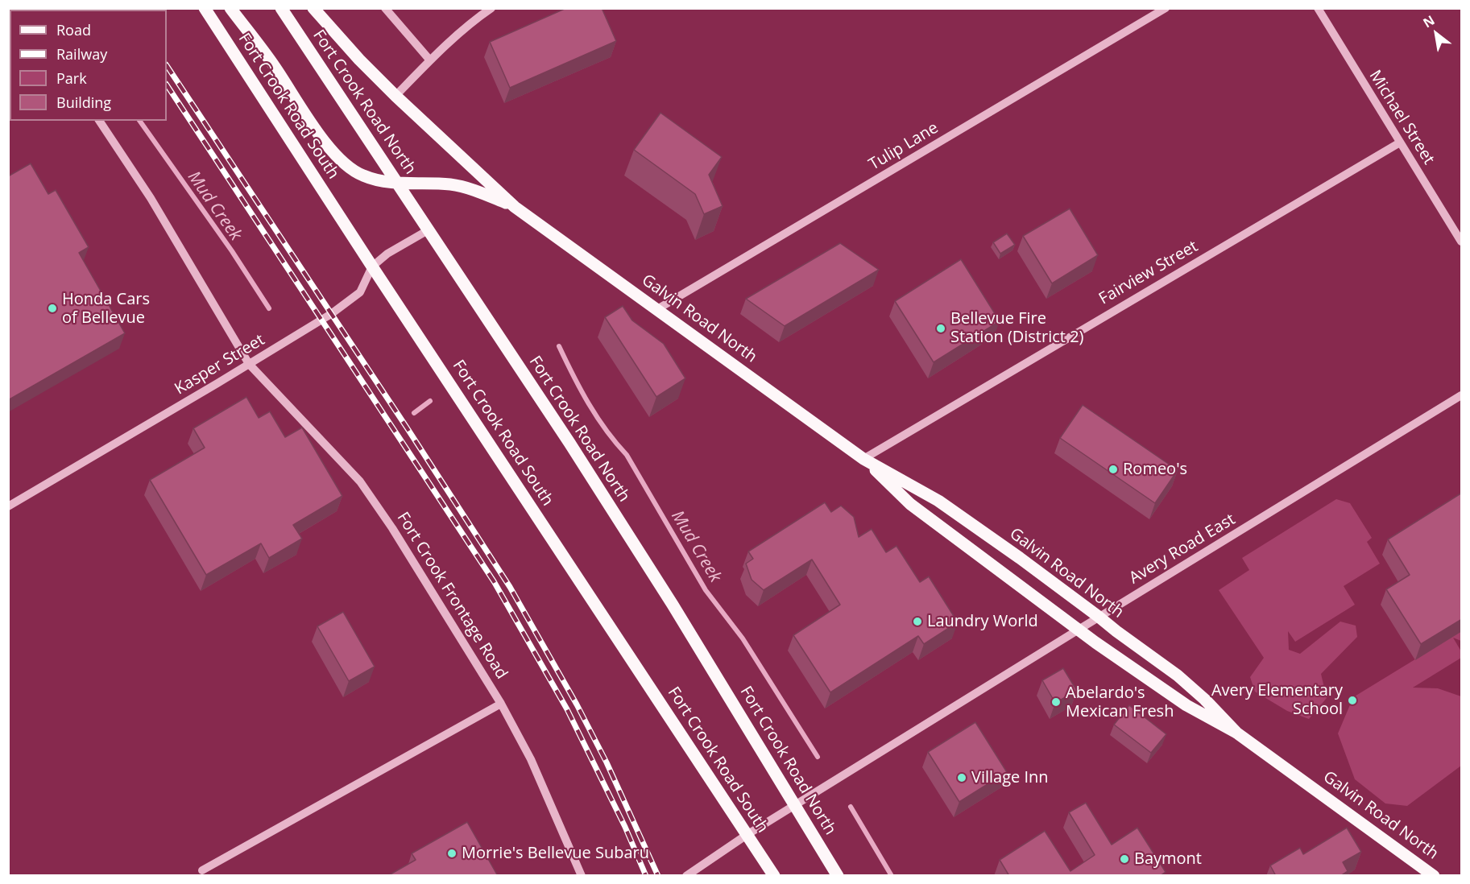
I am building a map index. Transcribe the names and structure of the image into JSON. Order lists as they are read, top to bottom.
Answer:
{
  "streets": {
    "main road": ["Fort Crook Road North", "Fort Crook Road South", "Galvin Road North"],
    "street": [
      "Michael Street",
      "Tulip Lane",
      "Fairview Street",
      "Kasper Street",
      "Avery Road East",
      "Fort Crook Frontage Road"
    ]
  },
  "crossings": [
    ["Fort Crook Road North", "Kasper Street"],
    ["Fort Crook Road North", "Avery Road East"],
    ["Fort Crook Road South", "Kasper Street"],
    ["Fort Crook Road South", "Avery Road East"],
    ["Michael Street", "Fairview Street"],
    ["Tulip Lane", "Galvin Road North"],
    ["Fairview Street", "Galvin Road North"],
    ["Galvin Road North", "Avery Road East"],
    ["Kasper Street", "Fort Crook Frontage Road"]
  ],
  "water": ["Mud Creek"],
  "places": [
    "Honda Cars of Bellevue",
    "Bellevue Fire Station (District 2)",
    "Romeo's",
    "Laundry World",
    "Avery Elementary School",
    "Abelardo's Mexican Fresh",
    "Village Inn",
    "Morrie's Bellevue Subaru",
    "Baymont"
  ],
  "legend": [
    "Road",
    "Railway",
    "Park",
    "Building"
  ],
  "north": "top left"
}
